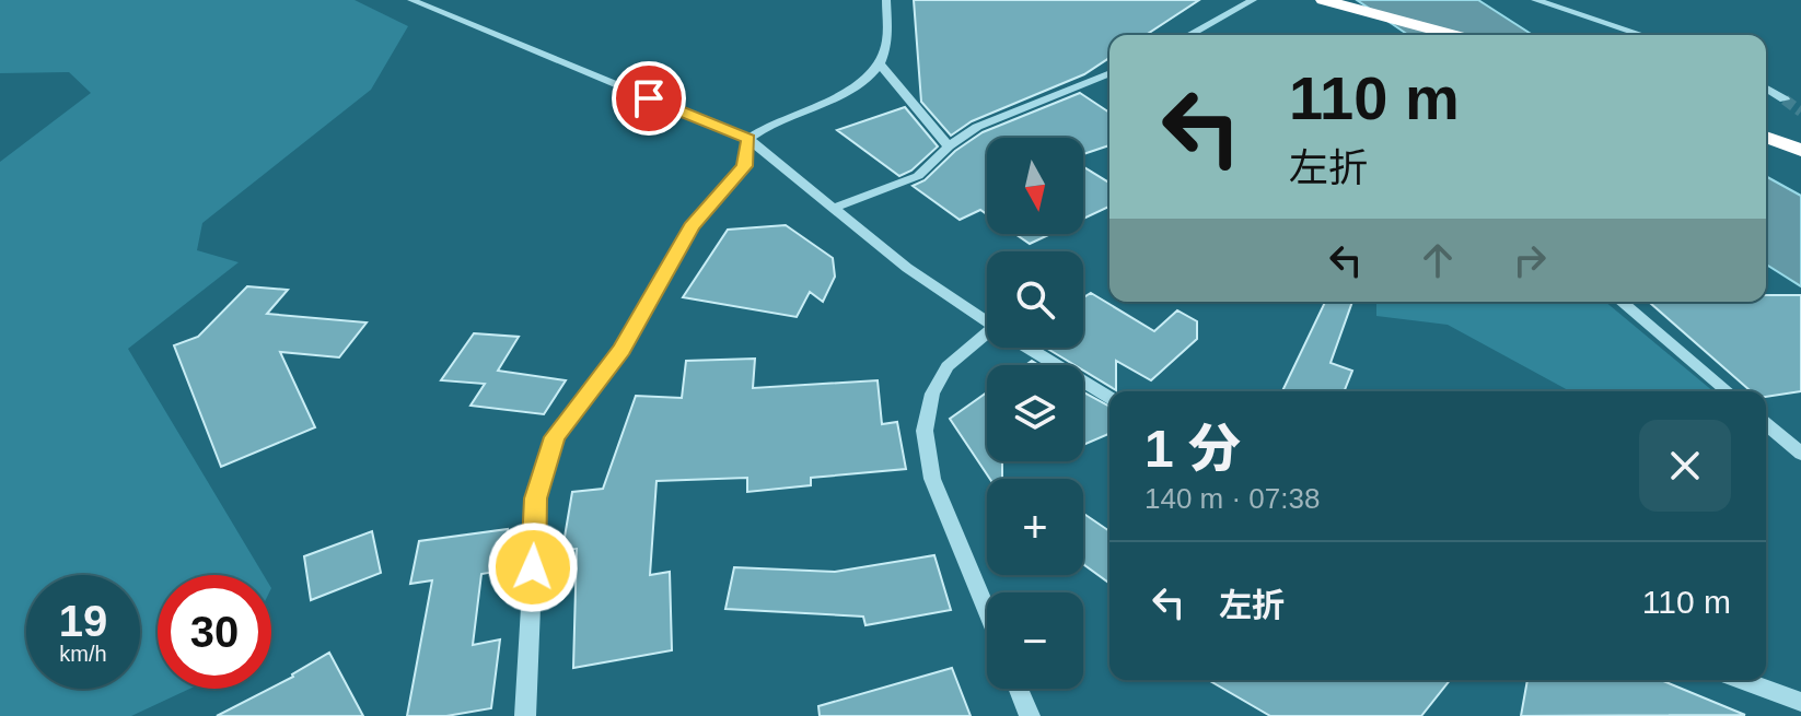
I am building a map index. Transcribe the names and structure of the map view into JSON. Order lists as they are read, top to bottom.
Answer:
{
  "north": "bottom",
  "page": {
    "turn": ["110 m", "左折"],
    "map_buttons": ["+", "−"],
    "heading": ["1 分", "140 m · 07:38"],
    "list": [
      {
        "name": "左折",
        "value": "110 m"
      }
    ],
    "speed": "19 km/h",
    "limit": "30"
  }
}
